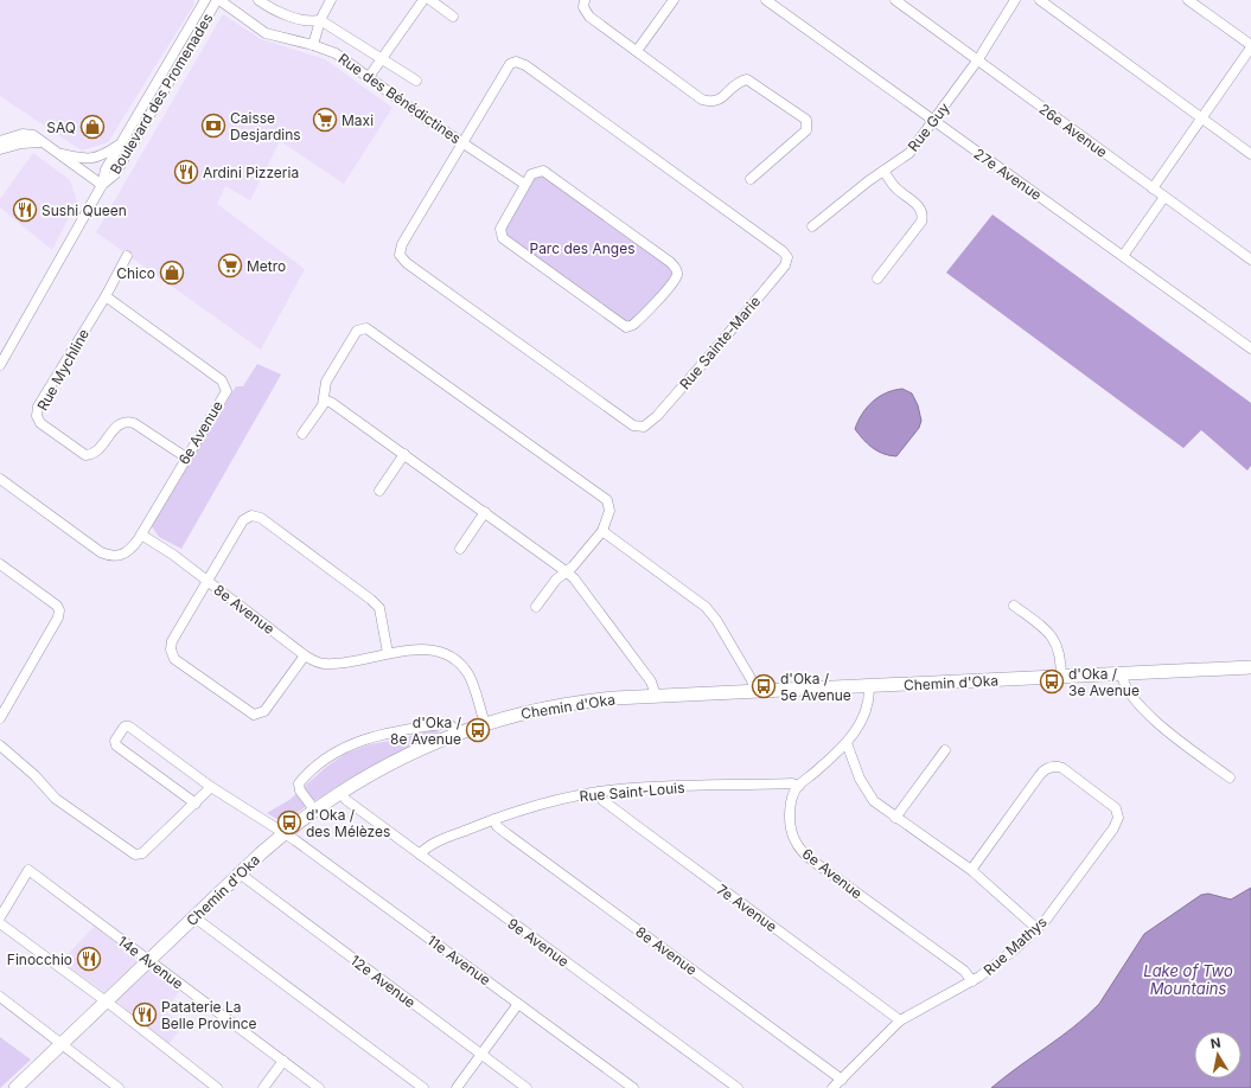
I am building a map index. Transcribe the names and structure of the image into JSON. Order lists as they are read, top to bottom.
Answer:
{
  "streets": {
    "main road": ["Chemin d'Oka"],
    "street": [
      "Boulevard des Promenades",
      "Rue des Bénédictines",
      "Rue Guy",
      "26e Avenue",
      "27e Avenue",
      "Rue Sainte-Marie",
      "Rue Mychline",
      "6e Avenue",
      "8e Avenue",
      "Rue Saint-Louis",
      "7e Avenue",
      "9e Avenue",
      "Rue Mathys",
      "11e Avenue",
      "14e Avenue",
      "12e Avenue"
    ]
  },
  "crossings": [
    ["Boulevard des Promenades", "Rue des Bénédictines"],
    ["Rue des Bénédictines", "Rue Sainte-Marie"],
    ["Rue Guy", "26e Avenue"],
    ["Rue Guy", "27e Avenue"],
    ["Rue Mychline", "6e Avenue"],
    ["6e Avenue", "8e Avenue"],
    ["6e Avenue", "Chemin d'Oka"],
    ["6e Avenue", "Rue Saint-Louis"],
    ["6e Avenue", "Rue Mathys"],
    ["8e Avenue", "Chemin d'Oka"],
    ["8e Avenue", "Rue Saint-Louis"],
    ["8e Avenue", "Rue Mathys"],
    ["Chemin d'Oka", "9e Avenue"],
    ["Chemin d'Oka", "11e Avenue"],
    ["Chemin d'Oka", "14e Avenue"],
    ["Chemin d'Oka", "12e Avenue"],
    ["Rue Saint-Louis", "7e Avenue"],
    ["Rue Saint-Louis", "9e Avenue"],
    ["7e Avenue", "Rue Mathys"]
  ],
  "water": ["Lake of Two Mountains"],
  "parks": ["Parc des Anges"],
  "places": {
    "supermarket": ["Maxi", "Metro"],
    "bank": ["Caisse Desjardins"],
    "shop": ["SAQ", "Chico"],
    "restaurant": [
      "Ardini Pizzeria",
      "Sushi Queen",
      "Finocchio",
      "Pataterie La Belle Province"
    ],
    "bus stop": [
      "d'Oka / 3e Avenue",
      "d'Oka / 5e Avenue",
      "d'Oka / 8e Avenue",
      "d'Oka / des Mélèzes"
    ]
  },
  "north": "top"
}
